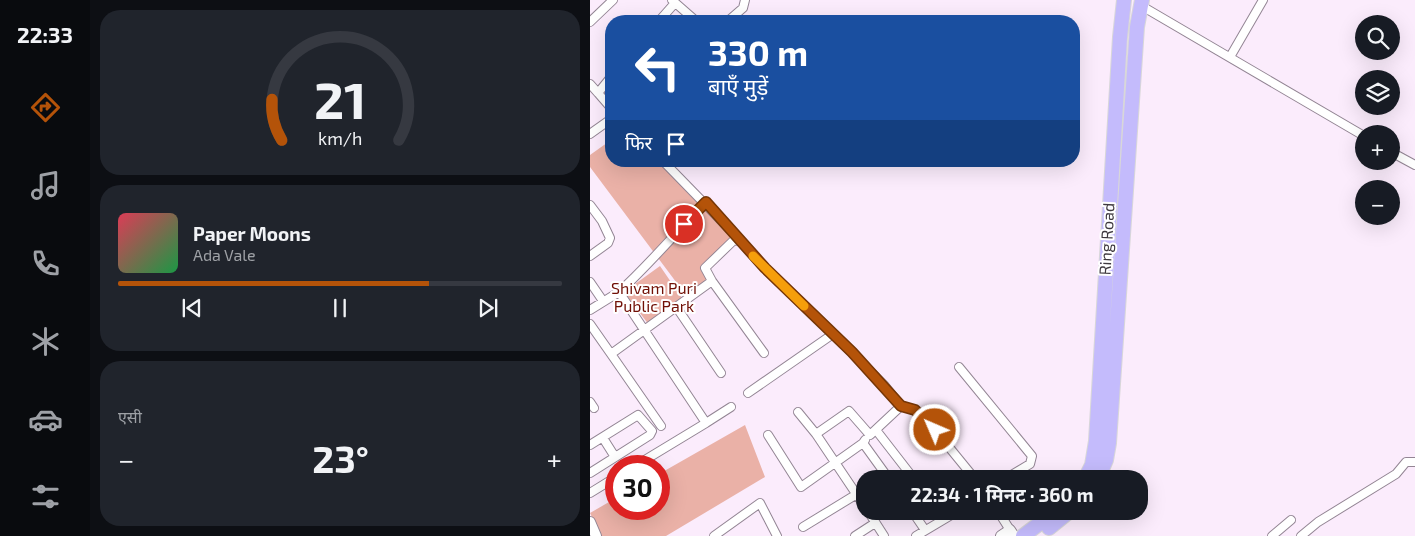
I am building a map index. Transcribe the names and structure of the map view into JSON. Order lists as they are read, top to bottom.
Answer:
{
  "streets": {
    "highway": ["Ring Road"]
  },
  "parks": ["Shivam Puri Public Park"],
  "page": {
    "tabs": "22:33",
    "map_buttons": ["+", "−"],
    "turn": ["330 m", "बाएँ मुड़ें"],
    "then": "फिर",
    "song": ["Paper Moons", "Ada Vale"],
    "tile": "एसी",
    "heat": ["−", "23°", "+"],
    "limit": "30",
    "trip": "22:34 · 1 मिनट · 360 m",
    "gauge": ["21", "km/h"]
  }
}
